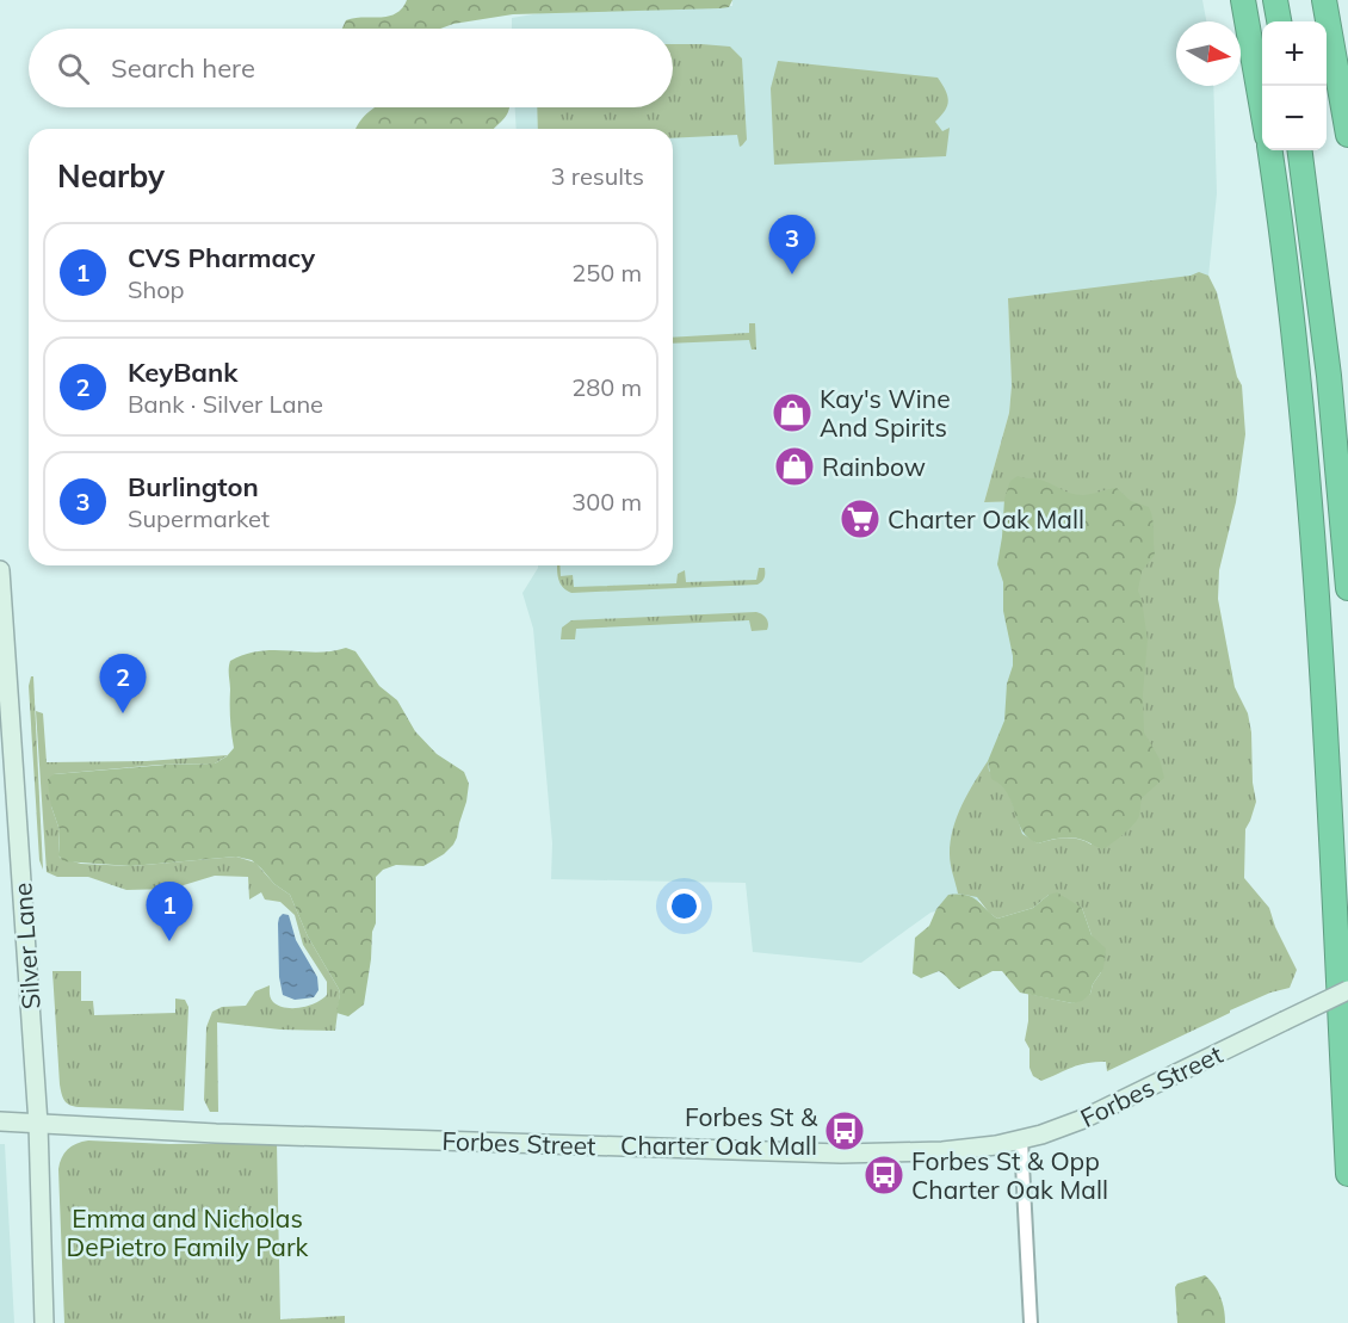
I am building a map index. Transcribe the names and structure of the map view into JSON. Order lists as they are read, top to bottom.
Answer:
{
  "streets": {
    "main road": ["Silver Lane", "Forbes Street"]
  },
  "crossings": [
    ["Silver Lane", "Forbes Street"]
  ],
  "parks": ["Emma and Nicholas DePietro Family Park"],
  "places": {
    "shop": ["Kay's Wine And Spirits", "Rainbow"],
    "supermarket": ["Charter Oak Mall"],
    "bus stop": ["Forbes St & Charter Oak Mall", "Forbes St & Opp Charter Oak Mall"]
  },
  "north": "right",
  "page": {
    "map_buttons": ["+", "−"],
    "search": "Search here",
    "heading": ["Nearby", "3 results"],
    "pins": ["3", "2", "1"],
    "list": [
      {
        "mark": "1",
        "name": "CVS Pharmacy",
        "note": "Shop",
        "value": "250 m"
      },
      {
        "mark": "2",
        "name": "KeyBank",
        "note": "Bank · Silver Lane",
        "value": "280 m"
      },
      {
        "mark": "3",
        "name": "Burlington",
        "note": "Supermarket",
        "value": "300 m"
      }
    ]
  }
}
